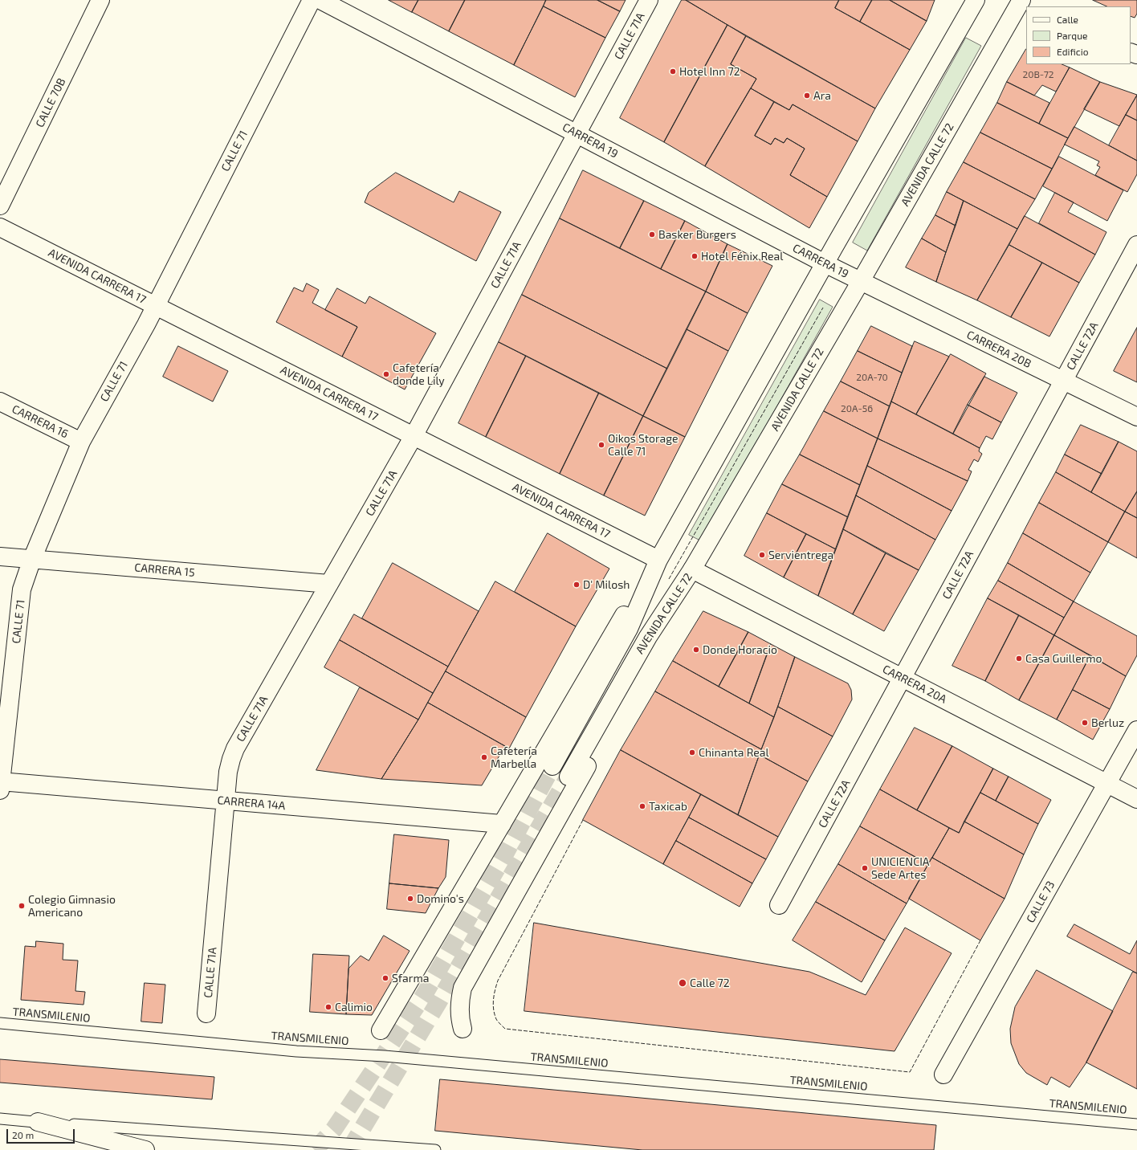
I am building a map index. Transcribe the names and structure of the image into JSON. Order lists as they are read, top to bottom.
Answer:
{
  "streets": {
    "street": [
      "CALLE 71A",
      "CALLE 70B",
      "CARRERA 19",
      "CALLE 71",
      "AVENIDA CALLE 72",
      "AVENIDA CARRERA 17",
      "CALLE 72A",
      "CARRERA 20B",
      "CARRERA 16",
      "CARRERA 15",
      "CARRERA 20A",
      "CARRERA 14A",
      "CALLE 73"
    ],
    "lane": ["TRANSMILENIO"]
  },
  "crossings": [
    ["CALLE 71A", "CARRERA 19"],
    ["CALLE 71A", "AVENIDA CARRERA 17"],
    ["CALLE 71A", "CARRERA 15"],
    ["CALLE 71A", "CARRERA 14A"],
    ["CARRERA 19", "AVENIDA CALLE 72"],
    ["CARRERA 19", "CARRERA 20B"],
    ["CALLE 71", "AVENIDA CARRERA 17"],
    ["CALLE 71", "CARRERA 16"],
    ["CALLE 71", "CARRERA 15"],
    ["CALLE 71", "CARRERA 14A"],
    ["AVENIDA CALLE 72", "AVENIDA CARRERA 17"],
    ["AVENIDA CALLE 72", "CARRERA 20B"],
    ["AVENIDA CALLE 72", "CARRERA 20A"],
    ["CALLE 72A", "CARRERA 20B"],
    ["CALLE 72A", "CARRERA 20A"],
    ["CARRERA 20A", "CALLE 73"]
  ],
  "places": [
    "Hotel Inn 72",
    "Ara",
    "Basker Burgers",
    "Hotel Fénix Real",
    "Cafetería donde Lily",
    "Oikos Storage Calle 71",
    "Servientrega",
    "D' Milosh",
    "Donde Horacio",
    "Casa Guillermo",
    "Berluz",
    "Chinanta Real",
    "Cafetería Marbella",
    "Taxicab",
    "UNICIENCIA Sede Artes",
    "Domino's",
    "Colegio Gimnasio Americano",
    "Sfarma",
    "Calle 72",
    "Calimio"
  ],
  "house_numbers": ["20B-72", "20A-70", "20A-56"],
  "legend": ["Calle", "Parque", "Edificio"],
  "scale_bar": "20 m"
}
